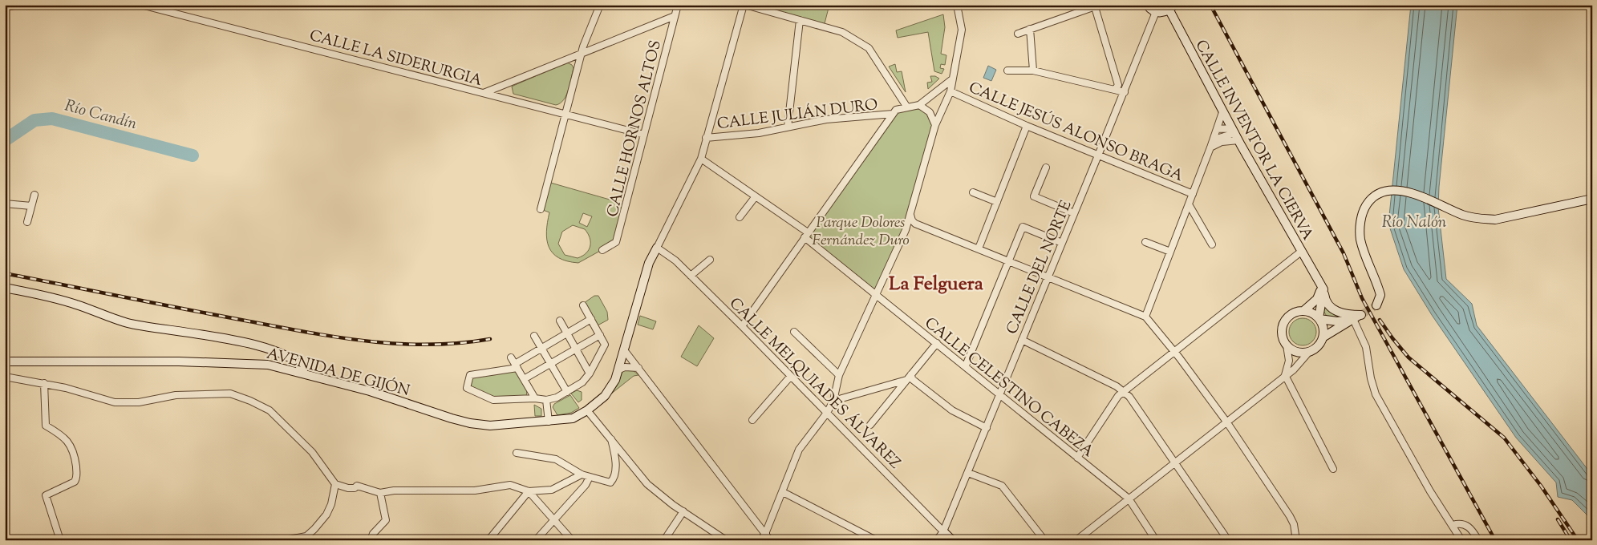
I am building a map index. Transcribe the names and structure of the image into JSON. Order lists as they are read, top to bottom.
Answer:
{
  "streets": {
    "street": [
      "CALLE LA SIDERURGIA",
      "CALLE JULIÁN DURO",
      "CALLE HORNOS ALTOS",
      "CALLE JESÚS ALONSO BRAGA",
      "CALLE INVENTOR LA CIERVA",
      "CALLE DEL NORTE",
      "AVENIDA DE GIJÓN",
      "CALLE MELQUIADES ÁLVAREZ",
      "CALLE CELESTINO CABEZA"
    ]
  },
  "crossings": [
    ["CALLE LA SIDERURGIA", "CALLE HORNOS ALTOS"],
    ["CALLE JESÚS ALONSO BRAGA", "CALLE DEL NORTE"],
    ["CALLE DEL NORTE", "CALLE MELQUIADES ÁLVAREZ"],
    ["CALLE DEL NORTE", "CALLE CELESTINO CABEZA"],
    ["AVENIDA DE GIJÓN", "CALLE MELQUIADES ÁLVAREZ"]
  ],
  "districts": ["La Felguera"],
  "water": ["Río Candín", "Río Nalón"],
  "parks": ["Parque Dolores Fernández Duro"]
}
